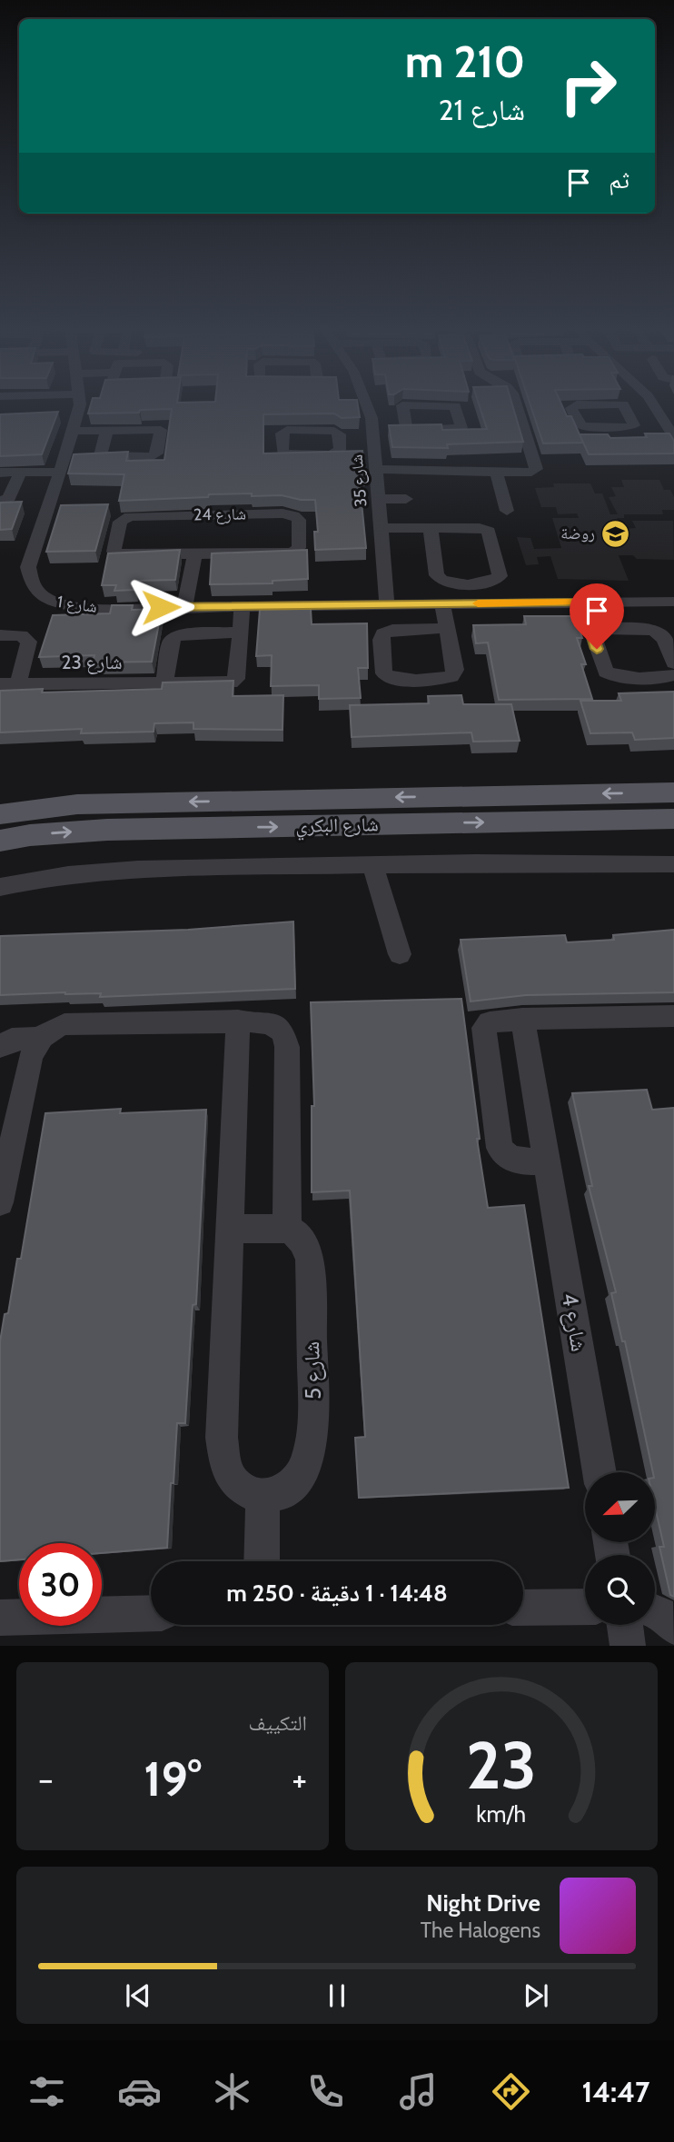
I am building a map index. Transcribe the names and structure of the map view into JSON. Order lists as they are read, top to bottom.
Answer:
{
  "streets": {
    "main road": ["شارع البكري"],
    "street": [
      "شارع 35",
      "شارع 24",
      "شارع 1",
      "شارع 23",
      "شارع 4",
      "شارع 5"
    ]
  },
  "crossings": [
    ["شارع 35", "شارع 1"],
    ["شارع 1", "شارع 23"]
  ],
  "places": {
    "school or university": ["روضة"]
  },
  "north": "bottom left",
  "page": {
    "turn": ["210 m", "شارع 21"],
    "then": "ثم",
    "limit": "30",
    "trip": "14:48 · 1 دقيقة · 250 m",
    "tile": "التكييف",
    "heat": ["−", "19°", "+"],
    "song": ["Night Drive", "The Halogens"],
    "tabs": "14:47",
    "gauge": ["23", "km/h"]
  }
}
